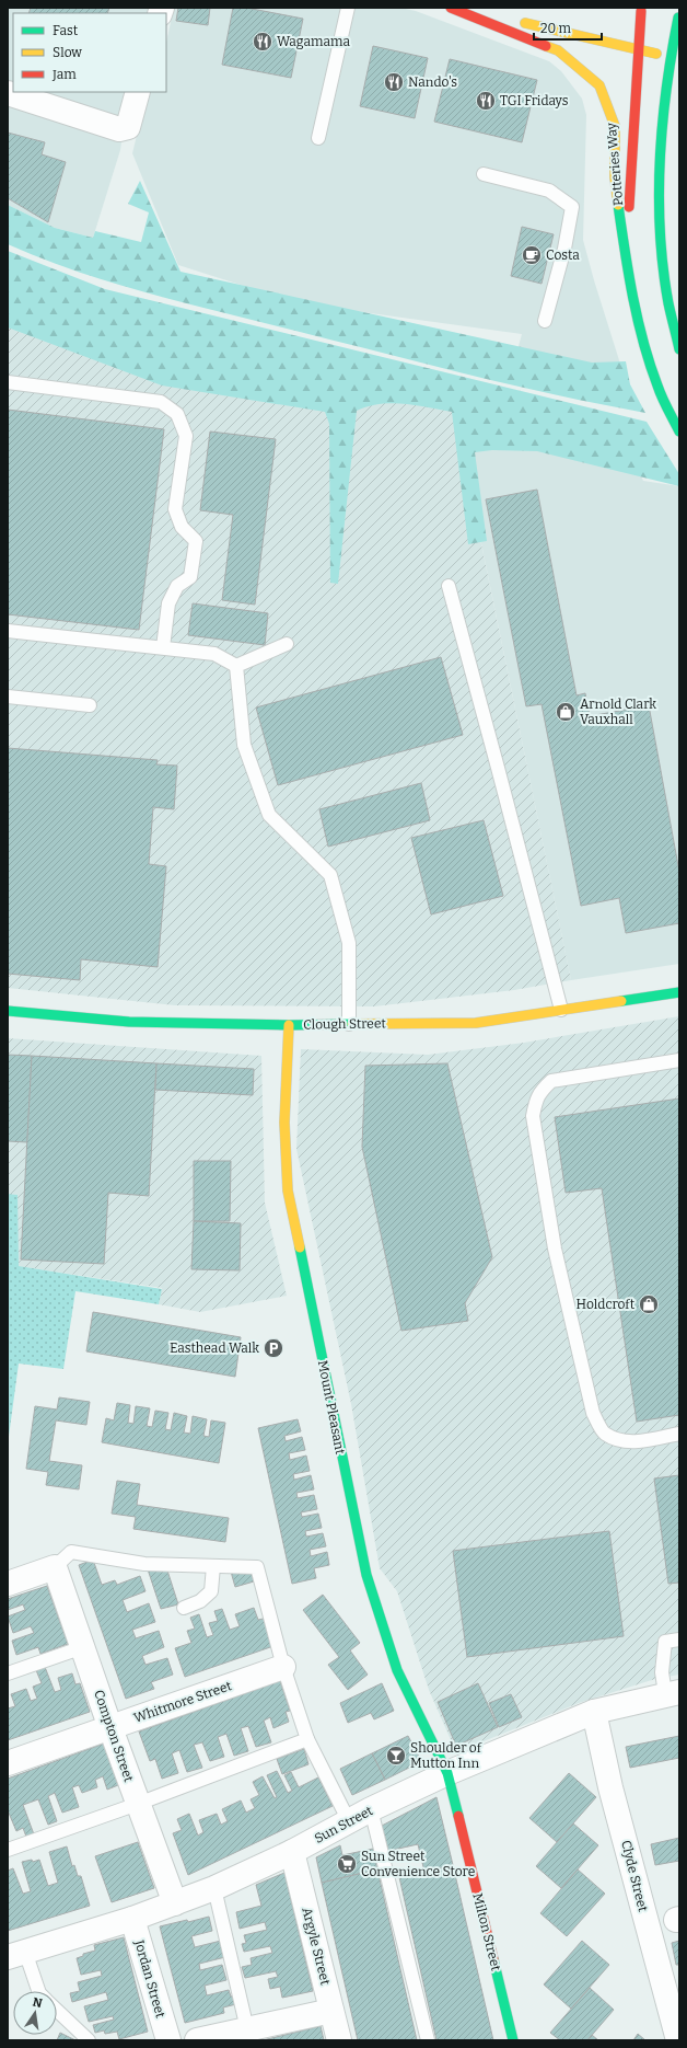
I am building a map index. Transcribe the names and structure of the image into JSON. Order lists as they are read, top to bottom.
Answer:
{
  "streets": {
    "street": [
      "Potteries Way",
      "Clough Street",
      "Mount Pleasant",
      "Whitmore Street",
      "Compton Street",
      "Sun Street",
      "Clyde Street",
      "Milton Street",
      "Argyle Street",
      "Jordan Street"
    ]
  },
  "crossings": [
    ["Clough Street", "Mount Pleasant"],
    ["Mount Pleasant", "Sun Street"],
    ["Mount Pleasant", "Milton Street"],
    ["Whitmore Street", "Compton Street"],
    ["Compton Street", "Sun Street"],
    ["Sun Street", "Clyde Street"],
    ["Sun Street", "Milton Street"],
    ["Sun Street", "Argyle Street"],
    ["Sun Street", "Jordan Street"]
  ],
  "places": {
    "restaurant": ["Wagamama", "Nando's", "TGI Fridays"],
    "cafe": ["Costa"],
    "shop": ["Arnold Clark Vauxhall", "Holdcroft"],
    "parking": ["Easthead Walk"],
    "bar": ["Shoulder of Mutton Inn"],
    "supermarket": ["Sun Street Convenience Store"]
  },
  "legend": ["Fast", "Slow", "Jam"],
  "scale_bar": "20 m",
  "north": "top"
}
